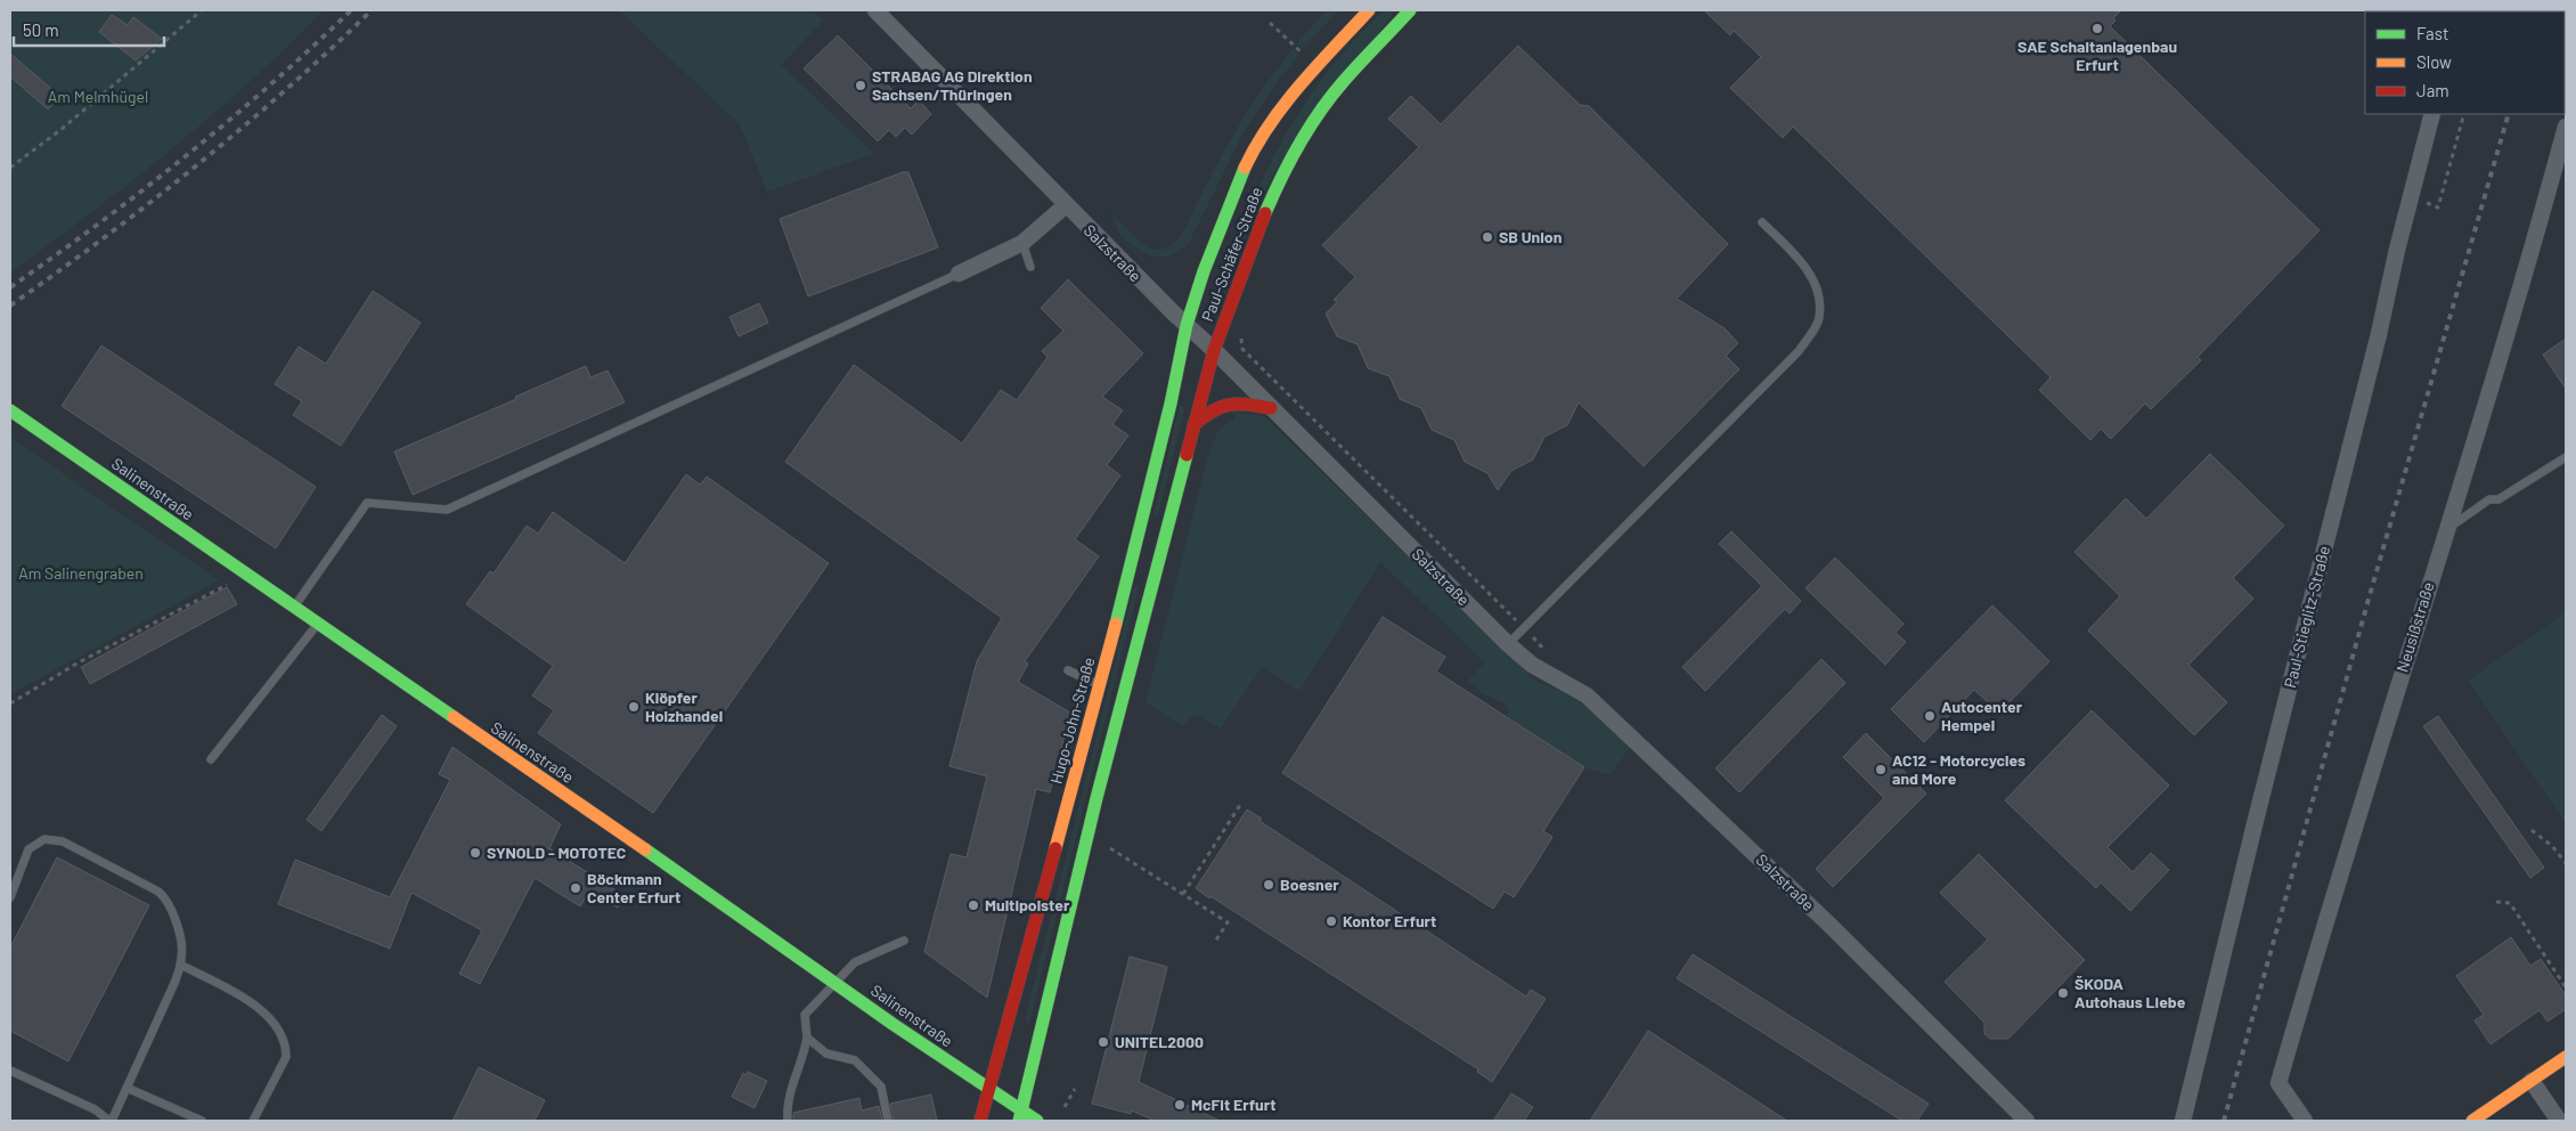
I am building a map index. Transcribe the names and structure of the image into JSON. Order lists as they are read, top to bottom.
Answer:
{
  "streets": {
    "main road": ["Paul-Schäfer-Straße", "Salinenstraße", "Hugo-John-Straße"],
    "street": ["Salzstraße", "Paul-Stieglitz-Straße", "Neusißstraße"]
  },
  "crossings": [
    ["Salzstraße", "Paul-Schäfer-Straße"],
    ["Salzstraße", "Hugo-John-Straße"],
    ["Paul-Schäfer-Straße", "Hugo-John-Straße"],
    ["Salinenstraße", "Hugo-John-Straße"]
  ],
  "parks": ["Am Melmhügel", "Am Salinengraben"],
  "places": [
    "SAE Schaltanlagenbau Erfurt",
    "STRABAG AG Direktion Sachsen/Thüringen",
    "SB Union",
    "Klöpfer Holzhandel",
    "Autocenter Hempel",
    "AC12 - Motorcycles and More",
    "SYNOLD - MOTOTEC",
    "Boesner",
    "Böckmann Center Erfurt",
    "Multipolster",
    "Kontor Erfurt",
    "ŠKODA Autohaus Liebe",
    "UNITEL2000",
    "McFit Erfurt"
  ],
  "legend": ["Fast", "Slow", "Jam"],
  "scale_bar": "50 m"
}
